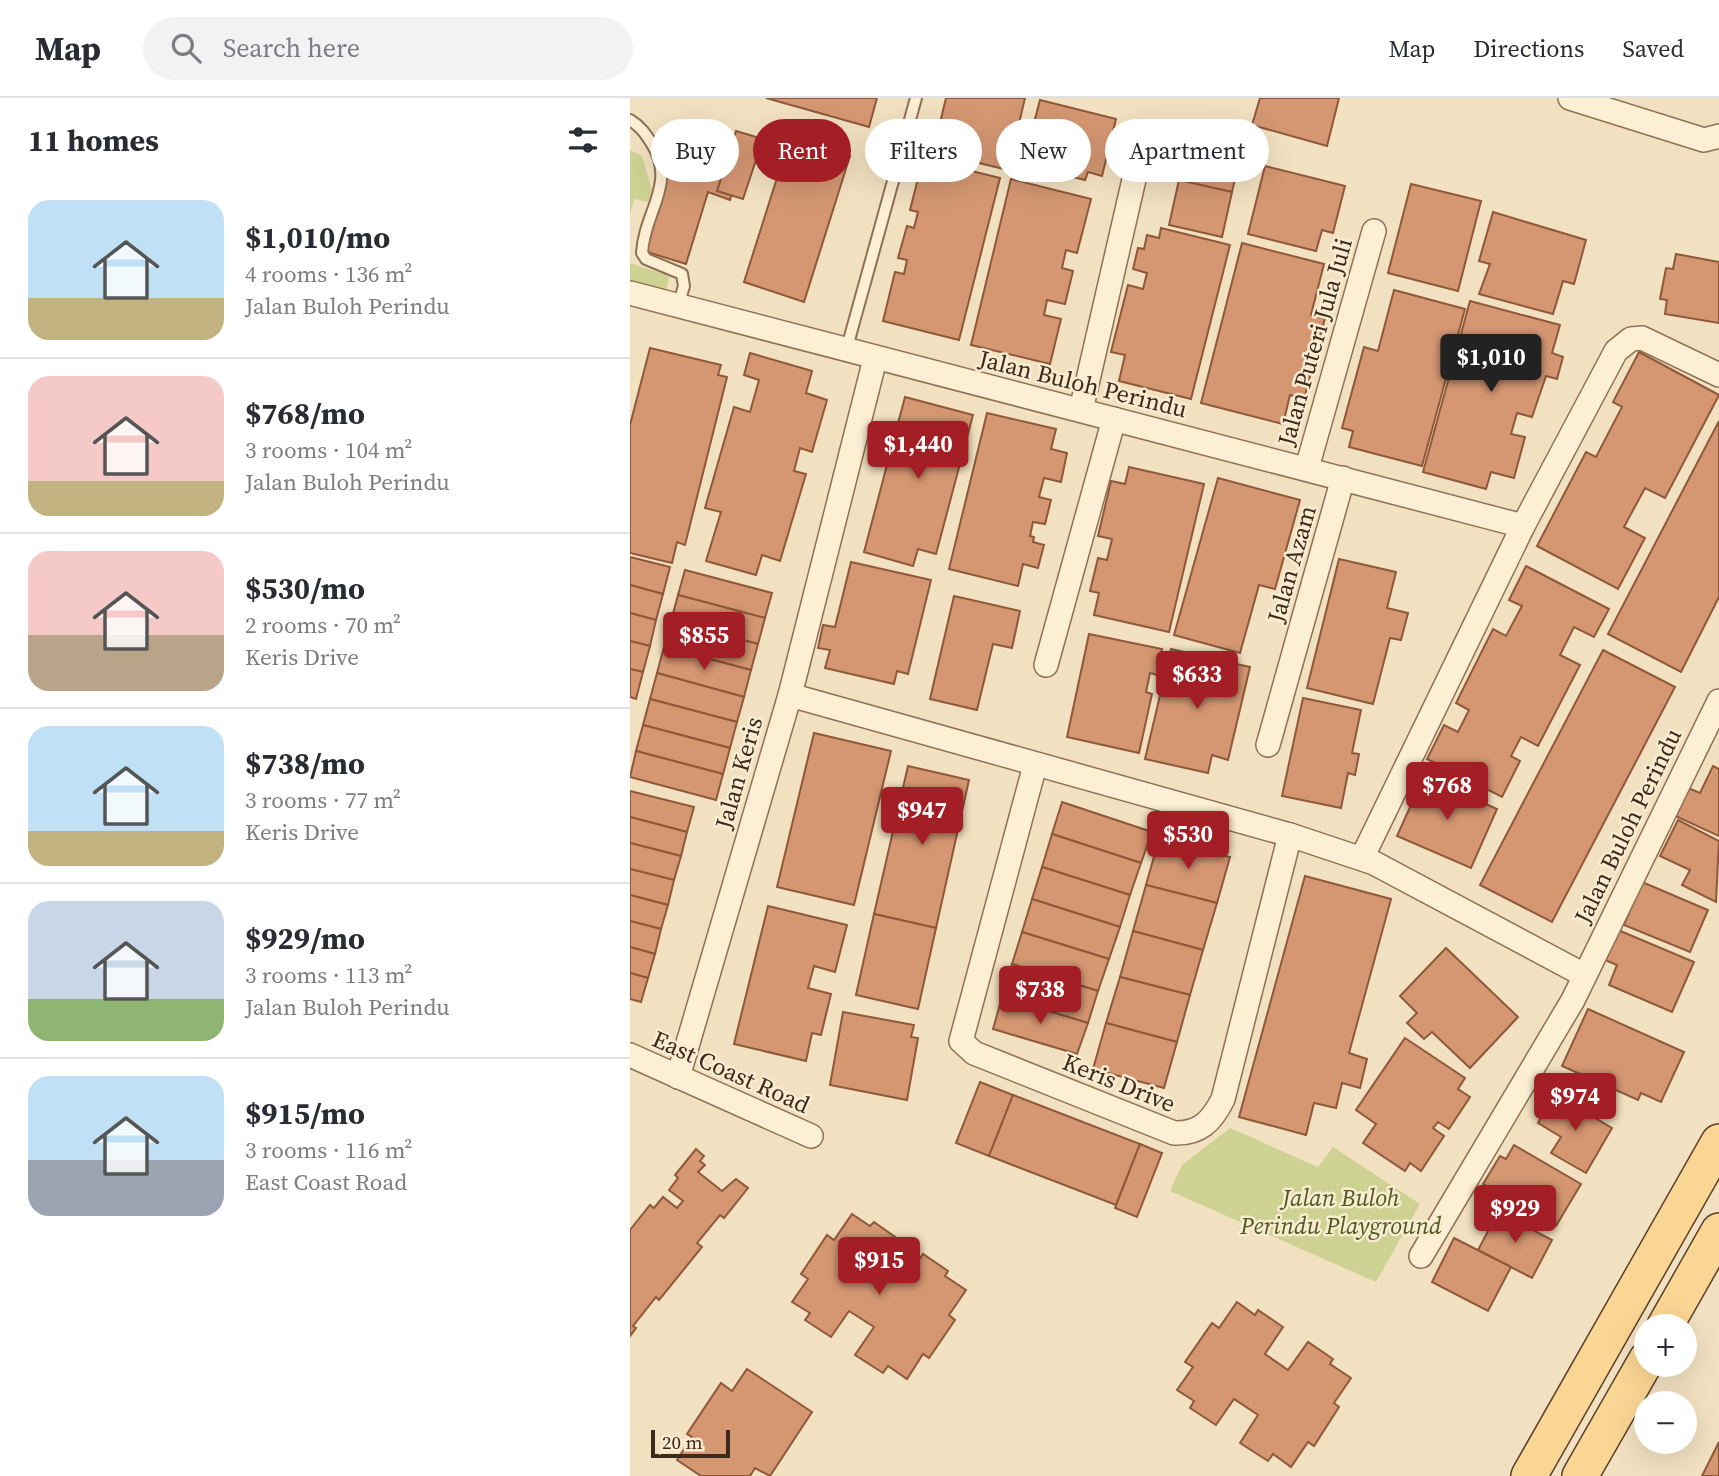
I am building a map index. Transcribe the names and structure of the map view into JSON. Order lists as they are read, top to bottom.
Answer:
{
  "streets": {
    "street": [
      "Jalan Puteri Jula Juli",
      "Jalan Buloh Perindu",
      "Jalan Azam",
      "Jalan Keris",
      "East Coast Road",
      "Keris Drive"
    ]
  },
  "crossings": [
    ["Jalan Puteri Jula Juli", "Jalan Buloh Perindu"],
    ["Jalan Buloh Perindu", "Jalan Azam"],
    ["Jalan Buloh Perindu", "Jalan Keris"],
    ["Jalan Keris", "East Coast Road"]
  ],
  "parks": ["Jalan Buloh Perindu Playground"],
  "scale_bar": "20 m",
  "page": {
    "header": "Map",
    "search": "Search here",
    "nav": ["Map", "Directions", "Saved"],
    "heading": "11 homes",
    "chip": [
      "Buy",
      "Rent",
      "Filters",
      "New",
      "Apartment"
    ],
    "list": [
      {
        "name": "$1,010/mo",
        "note": "4 rooms · 136 m² · Jalan Buloh Perindu"
      },
      {
        "name": "$768/mo",
        "note": "3 rooms · 104 m² · Jalan Buloh Perindu"
      },
      {
        "name": "$530/mo",
        "note": "2 rooms · 70 m² · Keris Drive"
      },
      {
        "name": "$738/mo",
        "note": "3 rooms · 77 m² · Keris Drive"
      },
      {
        "name": "$929/mo",
        "note": "3 rooms · 113 m² · Jalan Buloh Perindu"
      },
      {
        "name": "$915/mo",
        "note": "3 rooms · 116 m² · East Coast Road"
      }
    ],
    "price": [
      "$1,010",
      "$1,440",
      "$855",
      "$633",
      "$768",
      "$947",
      "$530",
      "$738",
      "$974",
      "$929",
      "$915"
    ],
    "map_buttons": ["+", "−"],
    "scale": "20 m"
  }
}
